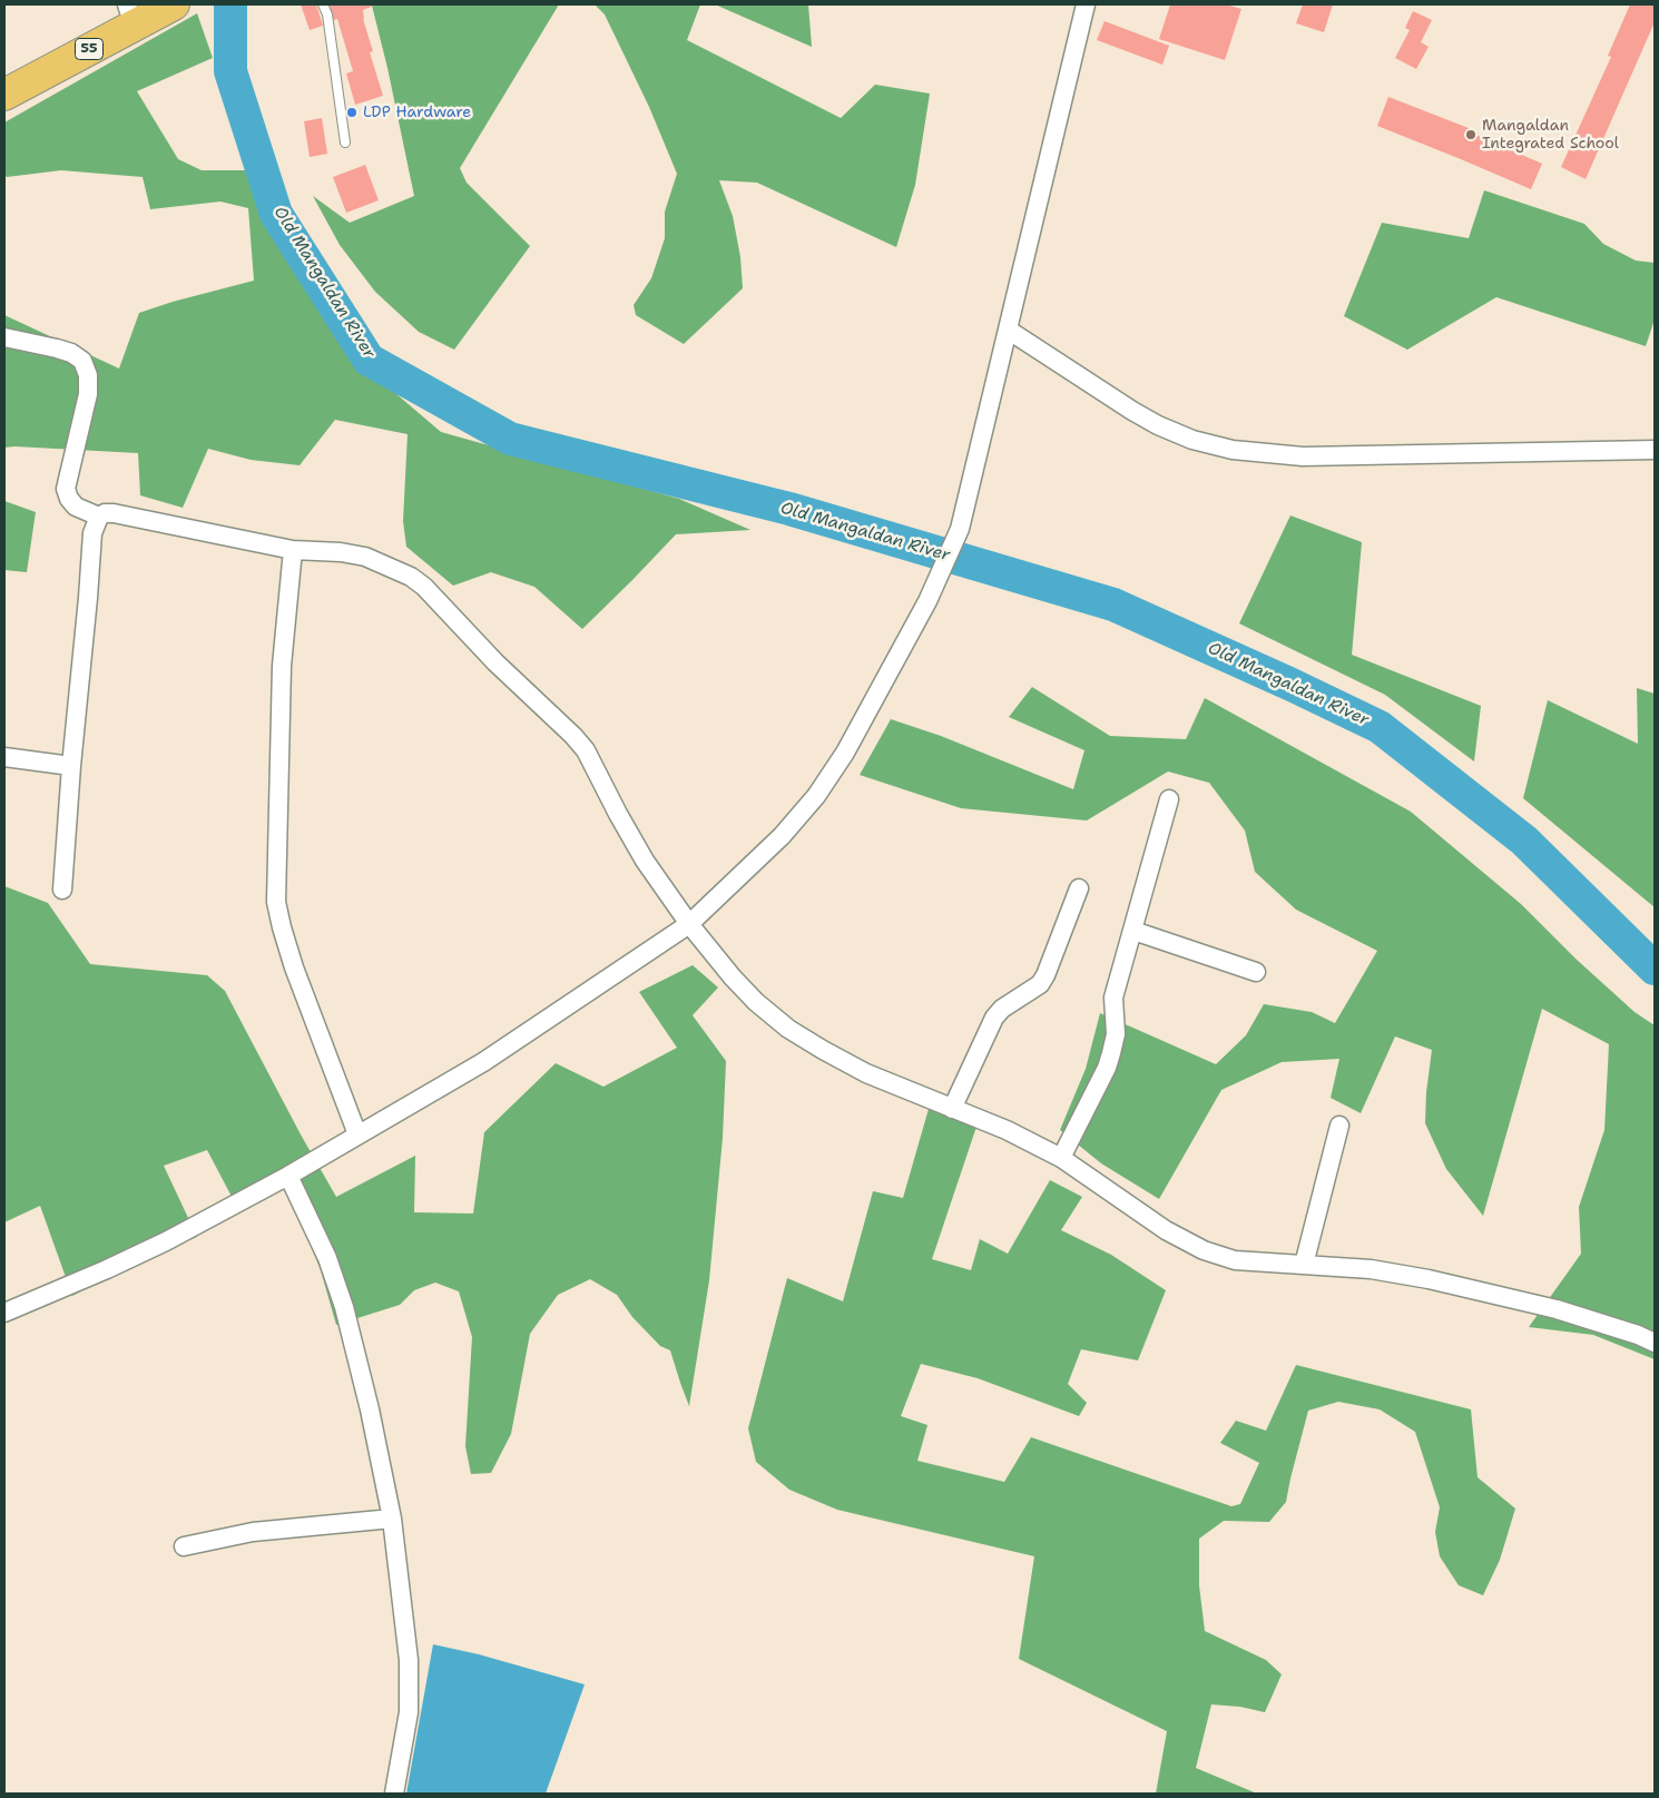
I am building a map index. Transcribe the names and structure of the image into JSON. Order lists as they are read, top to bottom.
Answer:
{
  "streets": {
    "highway": ["55"]
  },
  "water": ["Old Mangaldan River"],
  "places": ["LDP Hardware", "Mangaldan Integrated School"]
}
